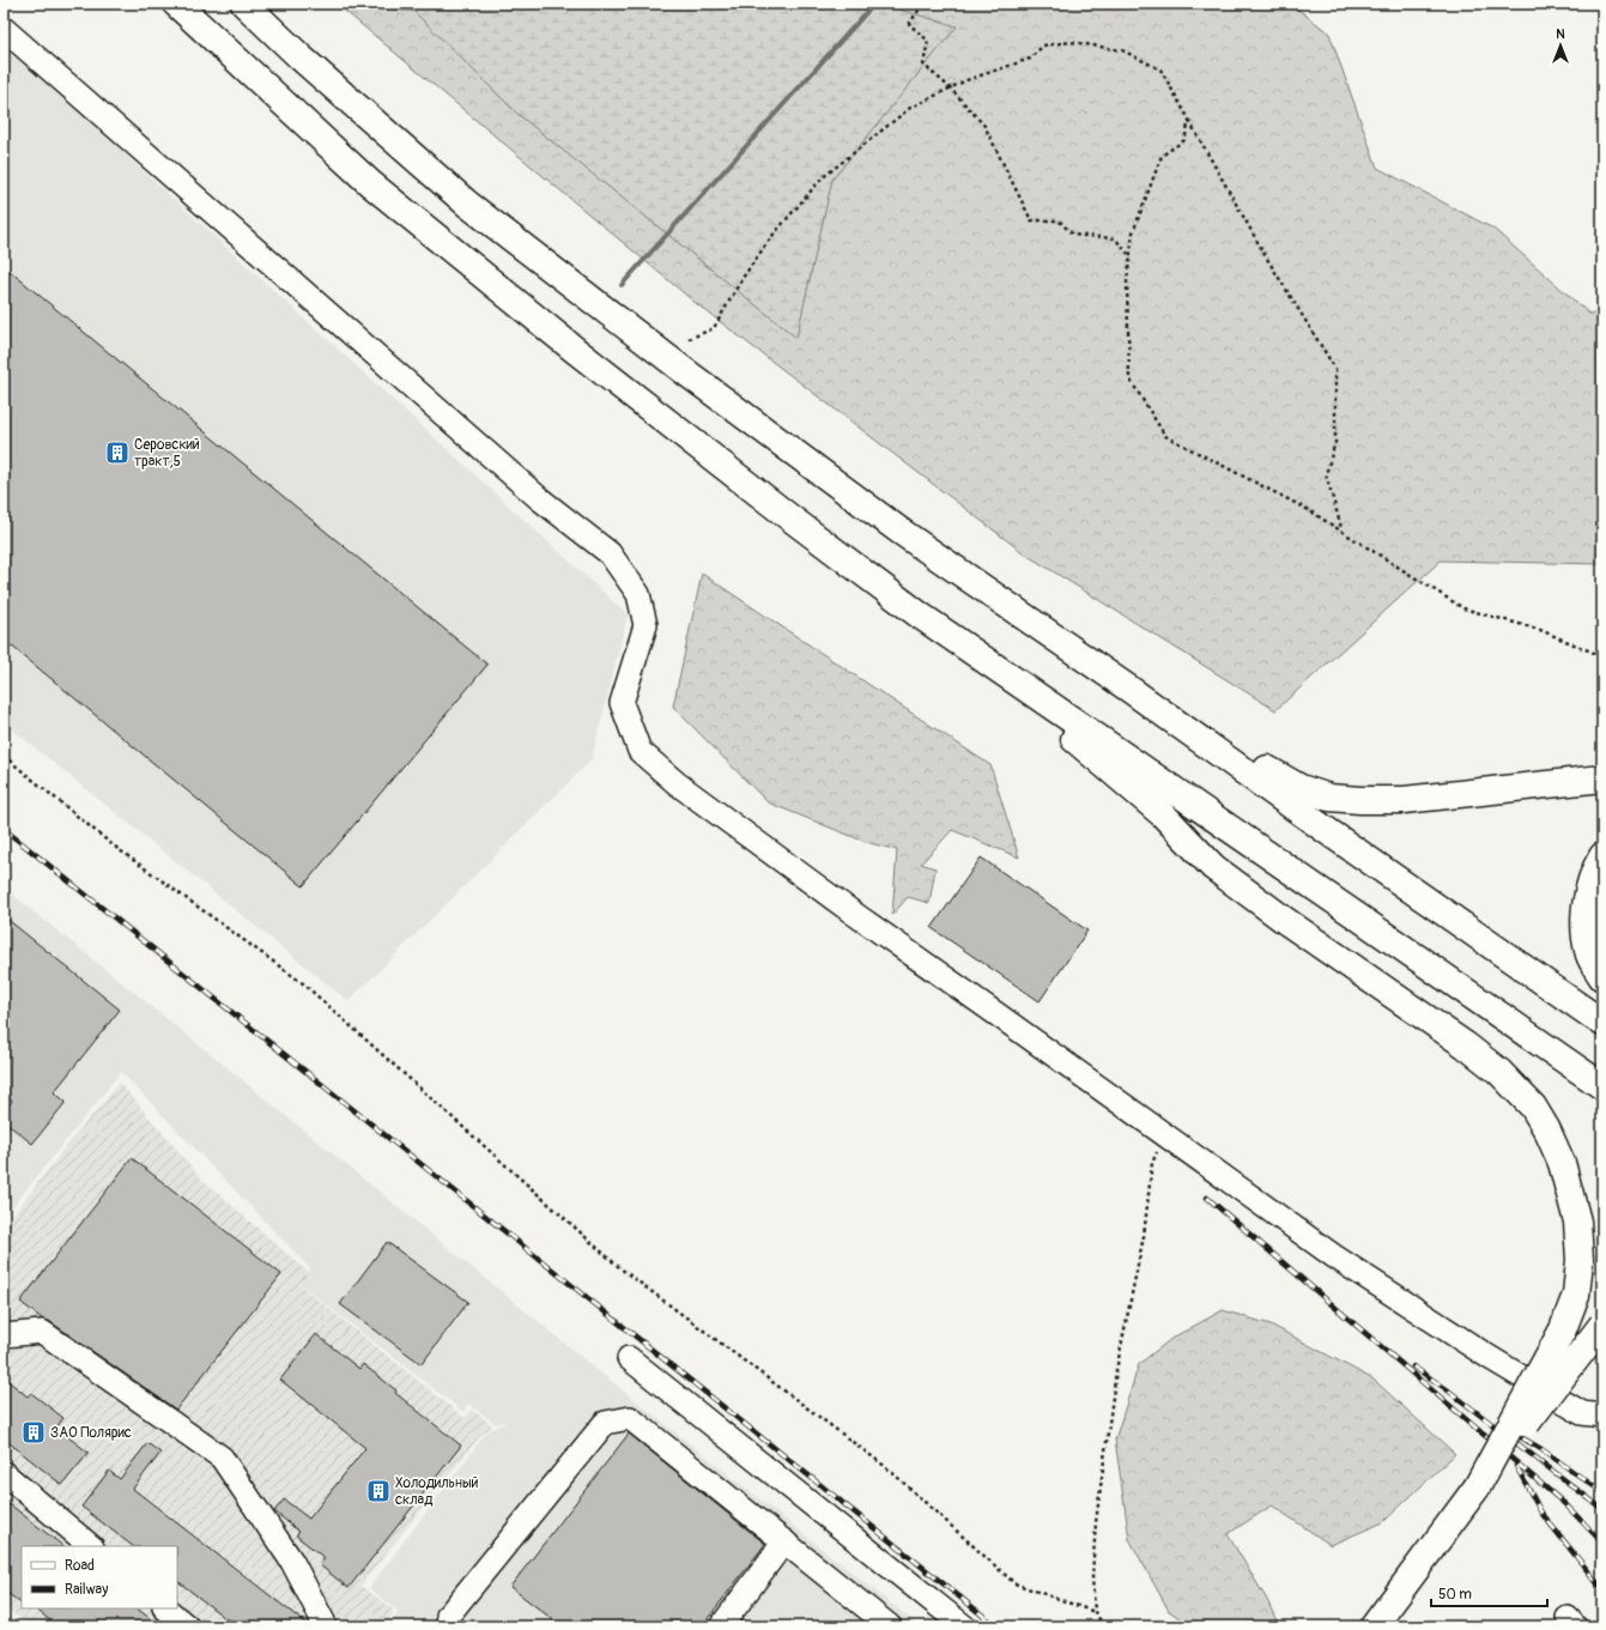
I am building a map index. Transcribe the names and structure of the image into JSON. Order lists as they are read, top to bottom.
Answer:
{
  "places": {
    "building": ["Серовский тракт,5", "ЗАО Полярис", "Холодильный склад"]
  },
  "legend": ["Road", "Railway"],
  "scale_bar": "50 m",
  "north": "top"
}
